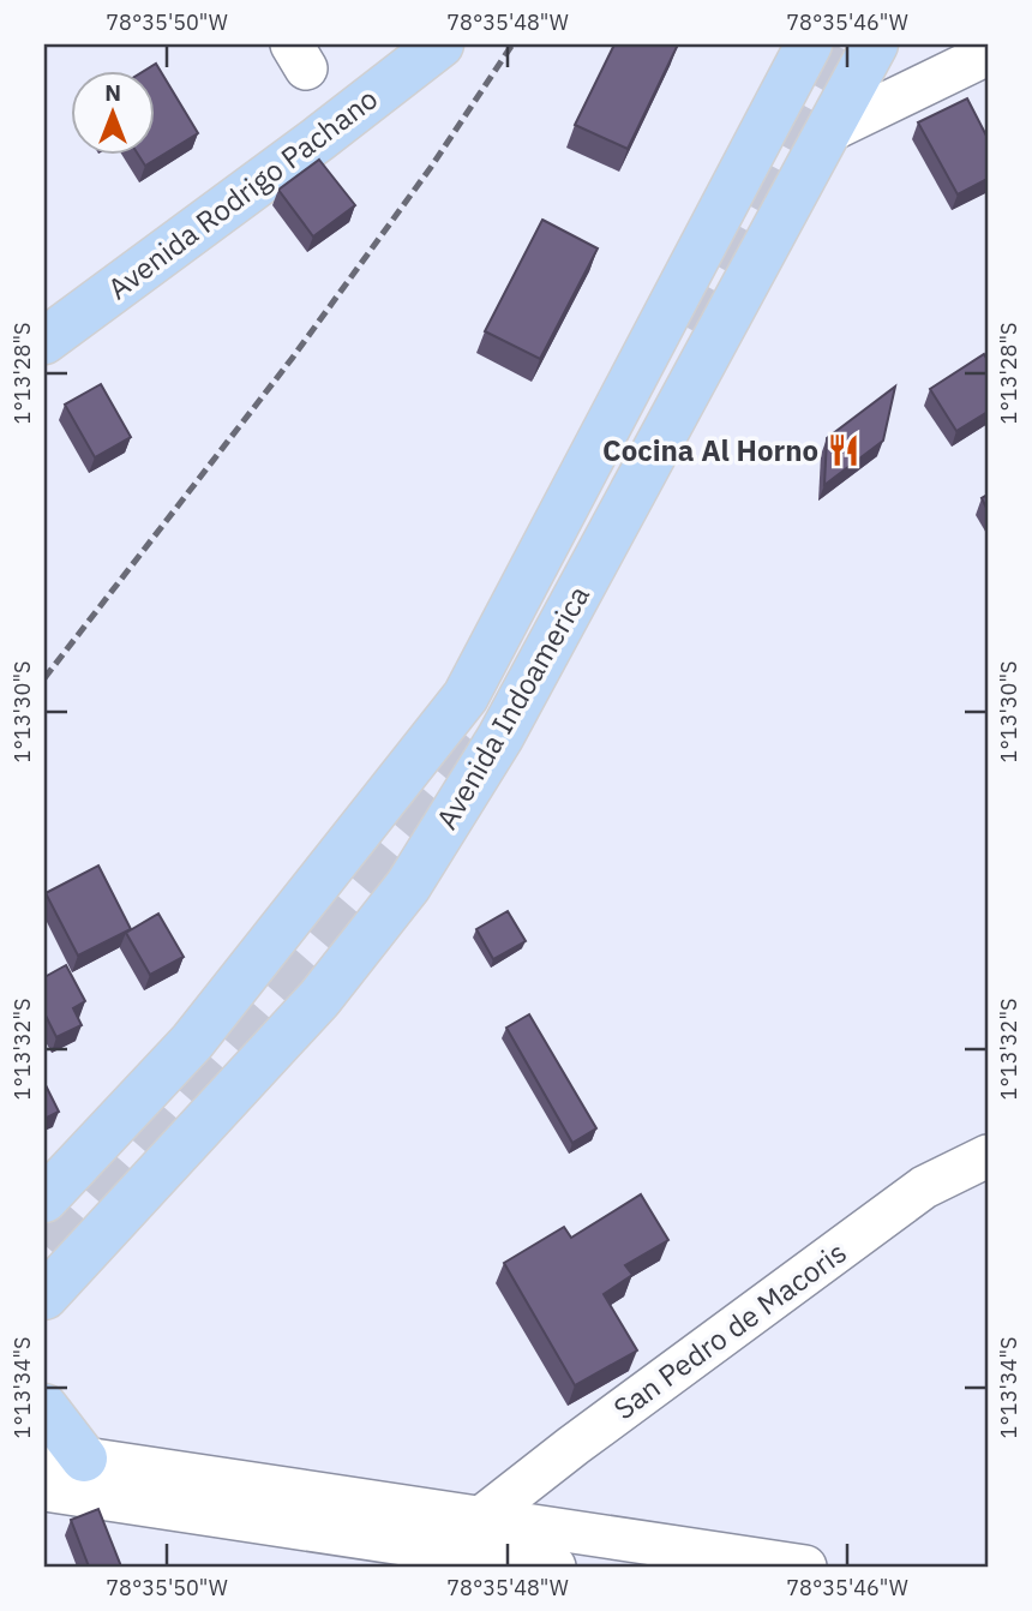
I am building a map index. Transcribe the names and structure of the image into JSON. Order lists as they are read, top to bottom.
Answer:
{
  "streets": {
    "main road": ["Avenida Rodrigo Pachano", "Avenida Indoamerica"],
    "street": ["San Pedro de Macoris"]
  },
  "places": {
    "restaurant": ["Cocina Al Horno"]
  },
  "north": "top",
  "coordinates": [
    "78°35'50\"W",
    "78°35'48\"W",
    "78°35'46\"W",
    "1°13'28\"S",
    "1°13'30\"S",
    "1°13'32\"S",
    "1°13'34\"S"
  ]
}
